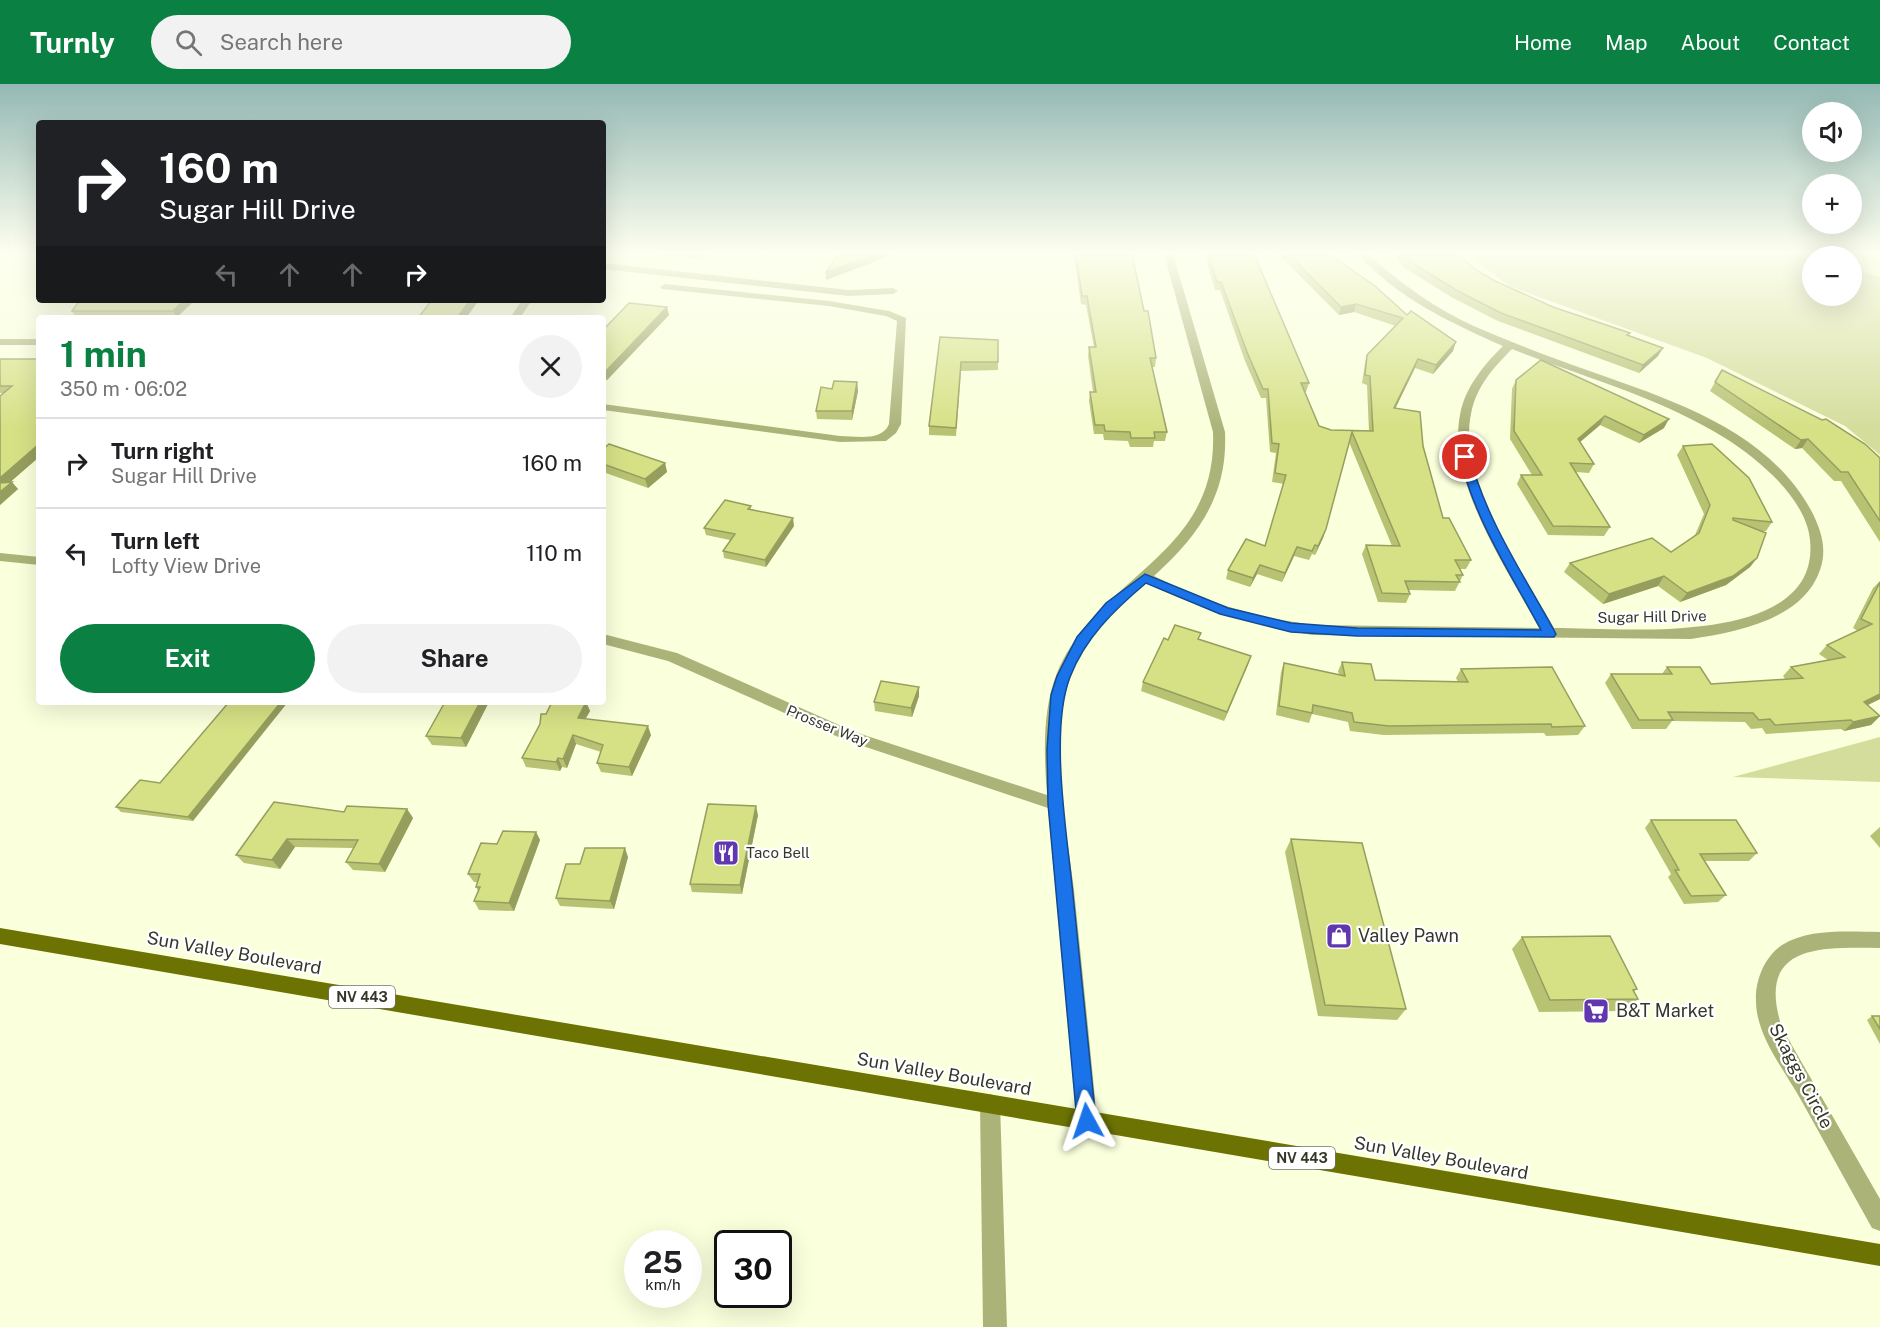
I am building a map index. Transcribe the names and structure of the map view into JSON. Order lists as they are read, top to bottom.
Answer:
{
  "streets": {
    "main road": ["Sun Valley Boulevard", "NV 443"],
    "street": ["Sugar Hill Drive", "Prosser Way", "Skaggs Circle"]
  },
  "places": {
    "restaurant": ["Taco Bell"],
    "shop": ["Valley Pawn"],
    "supermarket": ["B&T Market"]
  },
  "page": {
    "header": "Turnly",
    "search": "Search here",
    "nav": [
      "Home",
      "Map",
      "About",
      "Contact"
    ],
    "map_buttons": ["+", "−"],
    "turn": ["160 m", "Sugar Hill Drive"],
    "heading": ["1 min", "350 m · 06:02"],
    "list": [
      {
        "name": "Turn right",
        "note": "Sugar Hill Drive",
        "value": "160 m"
      },
      {
        "name": "Turn left",
        "note": "Lofty View Drive",
        "value": "110 m"
      }
    ],
    "buttons": ["Exit", "Share"],
    "speed": "25 km/h",
    "limit": "30"
  }
}
